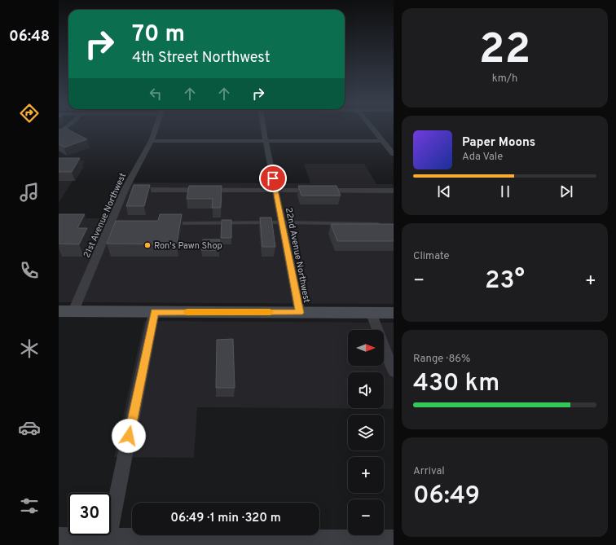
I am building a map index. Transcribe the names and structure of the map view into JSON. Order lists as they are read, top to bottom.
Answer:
{
  "streets": {
    "street": ["21st Avenue Northwest", "22nd Avenue Northwest"]
  },
  "places": ["Ron's Pawn Shop"],
  "north": "right",
  "page": {
    "tabs": "06:48",
    "tile": [
      ["22", "km/h"],
      "Climate",
      ["Range · 86%", "430 km"],
      ["Arrival", "06:49"]
    ],
    "turn": ["70 m", "4th Street Northwest"],
    "song": ["Paper Moons", "Ada Vale"],
    "heat": ["−", "23°", "+"],
    "map_buttons": ["+", "−"],
    "limit": "30",
    "trip": "06:49 · 1 min · 320 m"
  }
}
